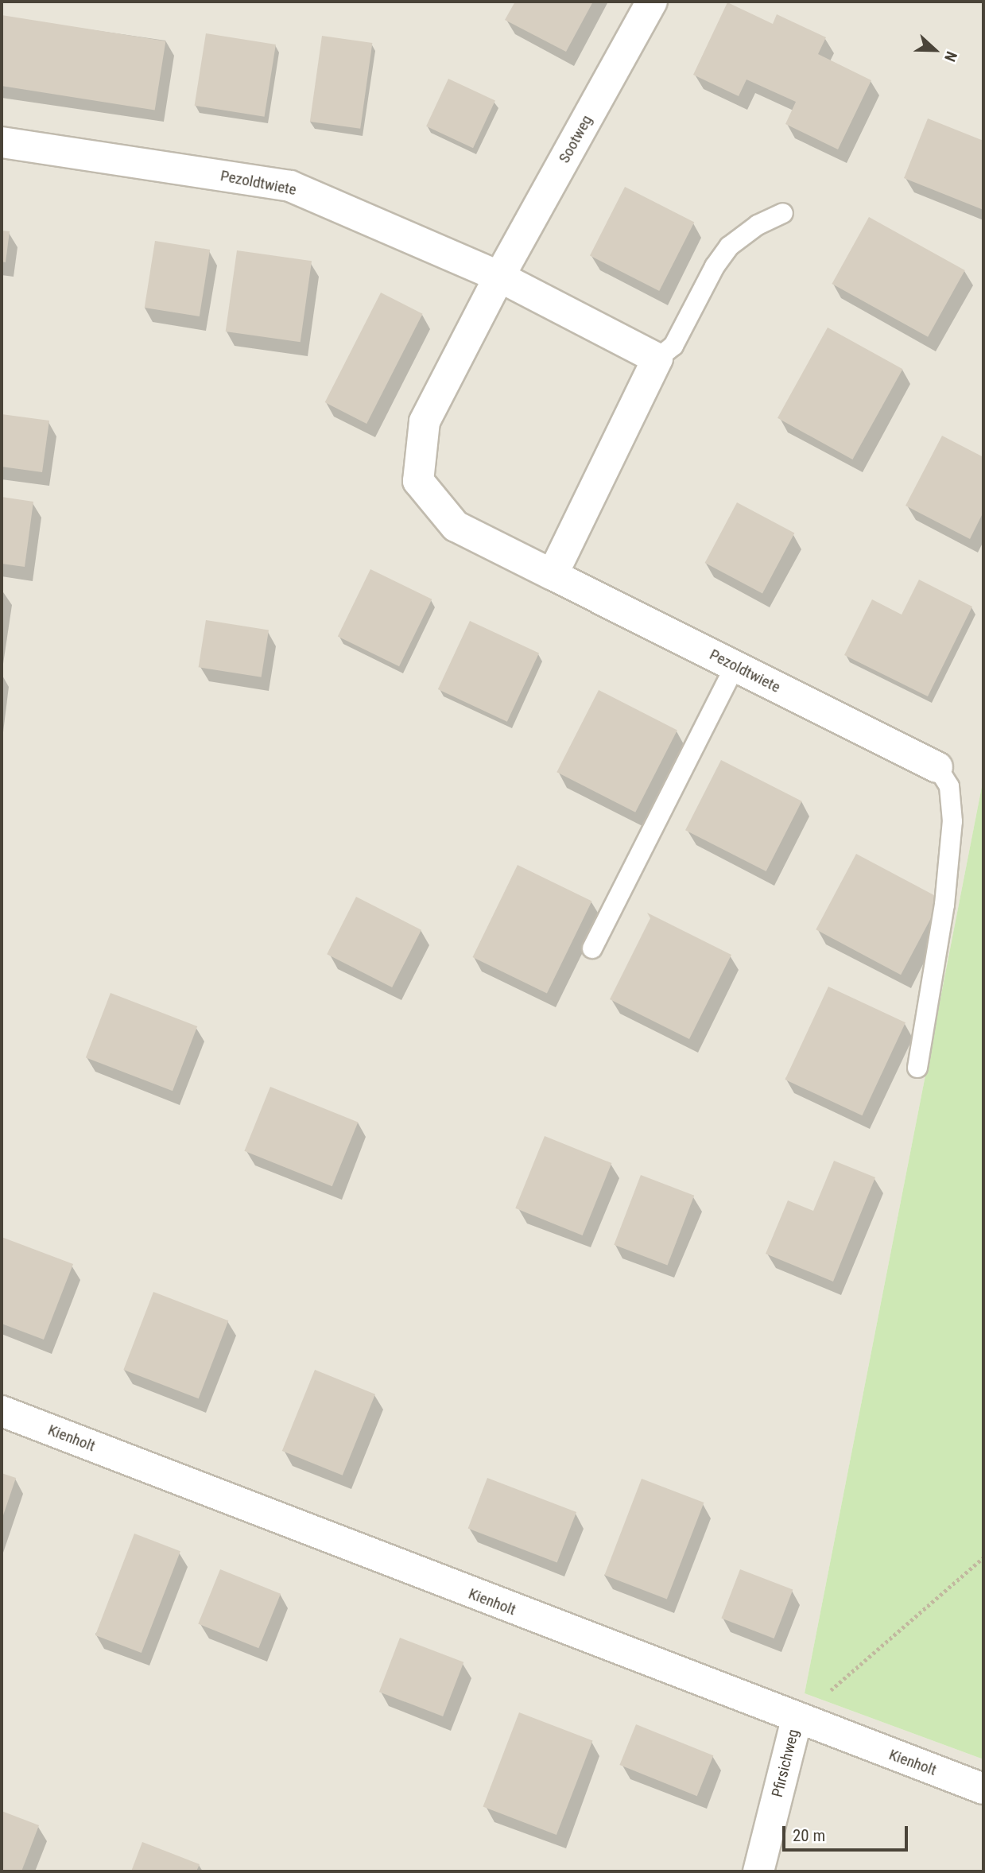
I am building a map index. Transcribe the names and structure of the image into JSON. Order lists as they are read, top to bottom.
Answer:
{
  "streets": {
    "street": [
      "Sootweg",
      "Pezoldtwiete",
      "Kienholt",
      "Pfirsichweg"
    ]
  },
  "crossings": [
    ["Sootweg", "Pezoldtwiete"],
    ["Kienholt", "Pfirsichweg"]
  ],
  "scale_bar": "20 m",
  "north": "right"
}
